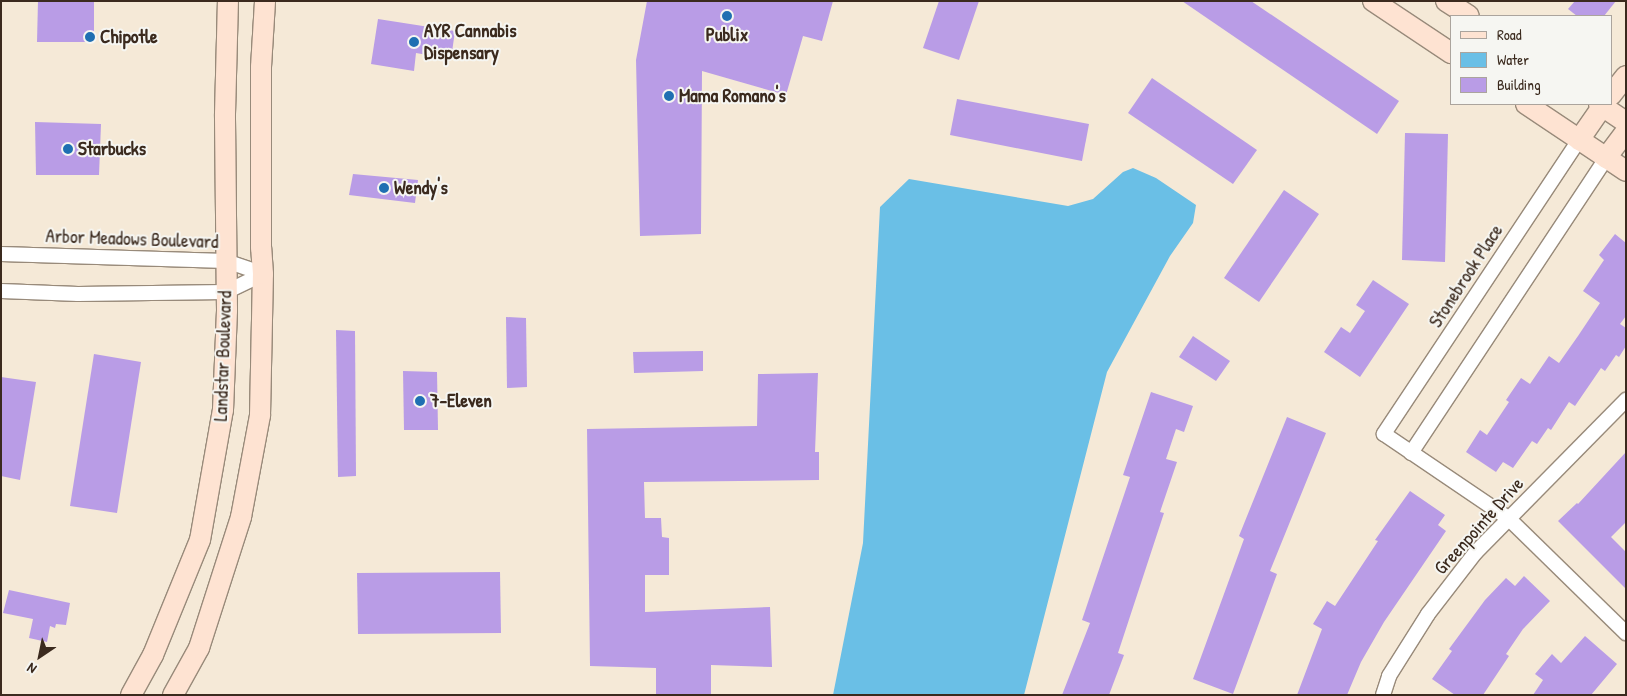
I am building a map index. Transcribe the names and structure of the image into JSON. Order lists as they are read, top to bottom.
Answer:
{
  "streets": {
    "main road": ["Landstar Boulevard"],
    "street": ["Arbor Meadows Boulevard", "Stonebrook Place", "Greenpointe Drive"]
  },
  "crossings": [
    ["Arbor Meadows Boulevard", "Landstar Boulevard"]
  ],
  "places": [
    "Publix",
    "Chipotle",
    "AYR Cannabis Dispensary",
    "Mama Romano's",
    "Starbucks",
    "Wendy's",
    "7-Eleven"
  ],
  "legend": ["Road", "Water", "Building"],
  "north": "bottom left"
}
